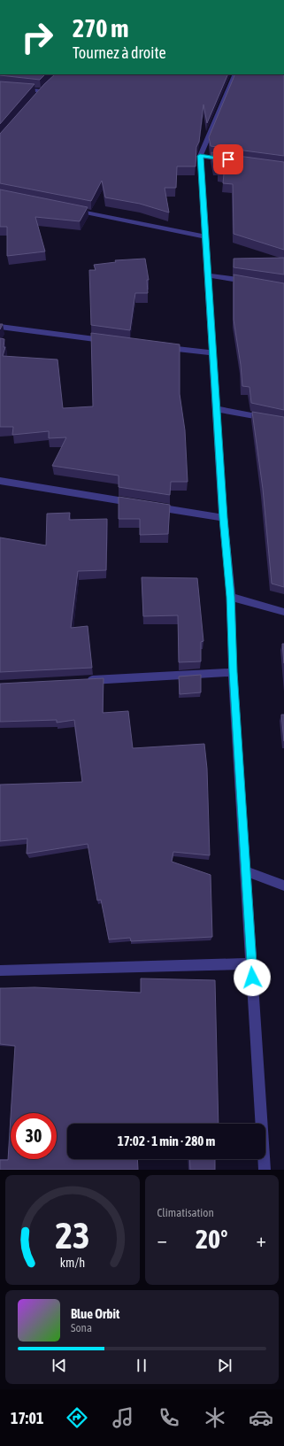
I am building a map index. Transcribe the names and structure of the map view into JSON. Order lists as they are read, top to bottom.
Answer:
{
  "page": {
    "turn": ["270 m", "Tournez à droite"],
    "limit": "30",
    "trip": "17:02 · 1 min · 280 m",
    "tile": "Climatisation",
    "heat": ["−", "20°", "+"],
    "song": ["Blue Orbit", "Sona"],
    "tabs": "17:01",
    "gauge": ["23", "km/h"]
  }
}
